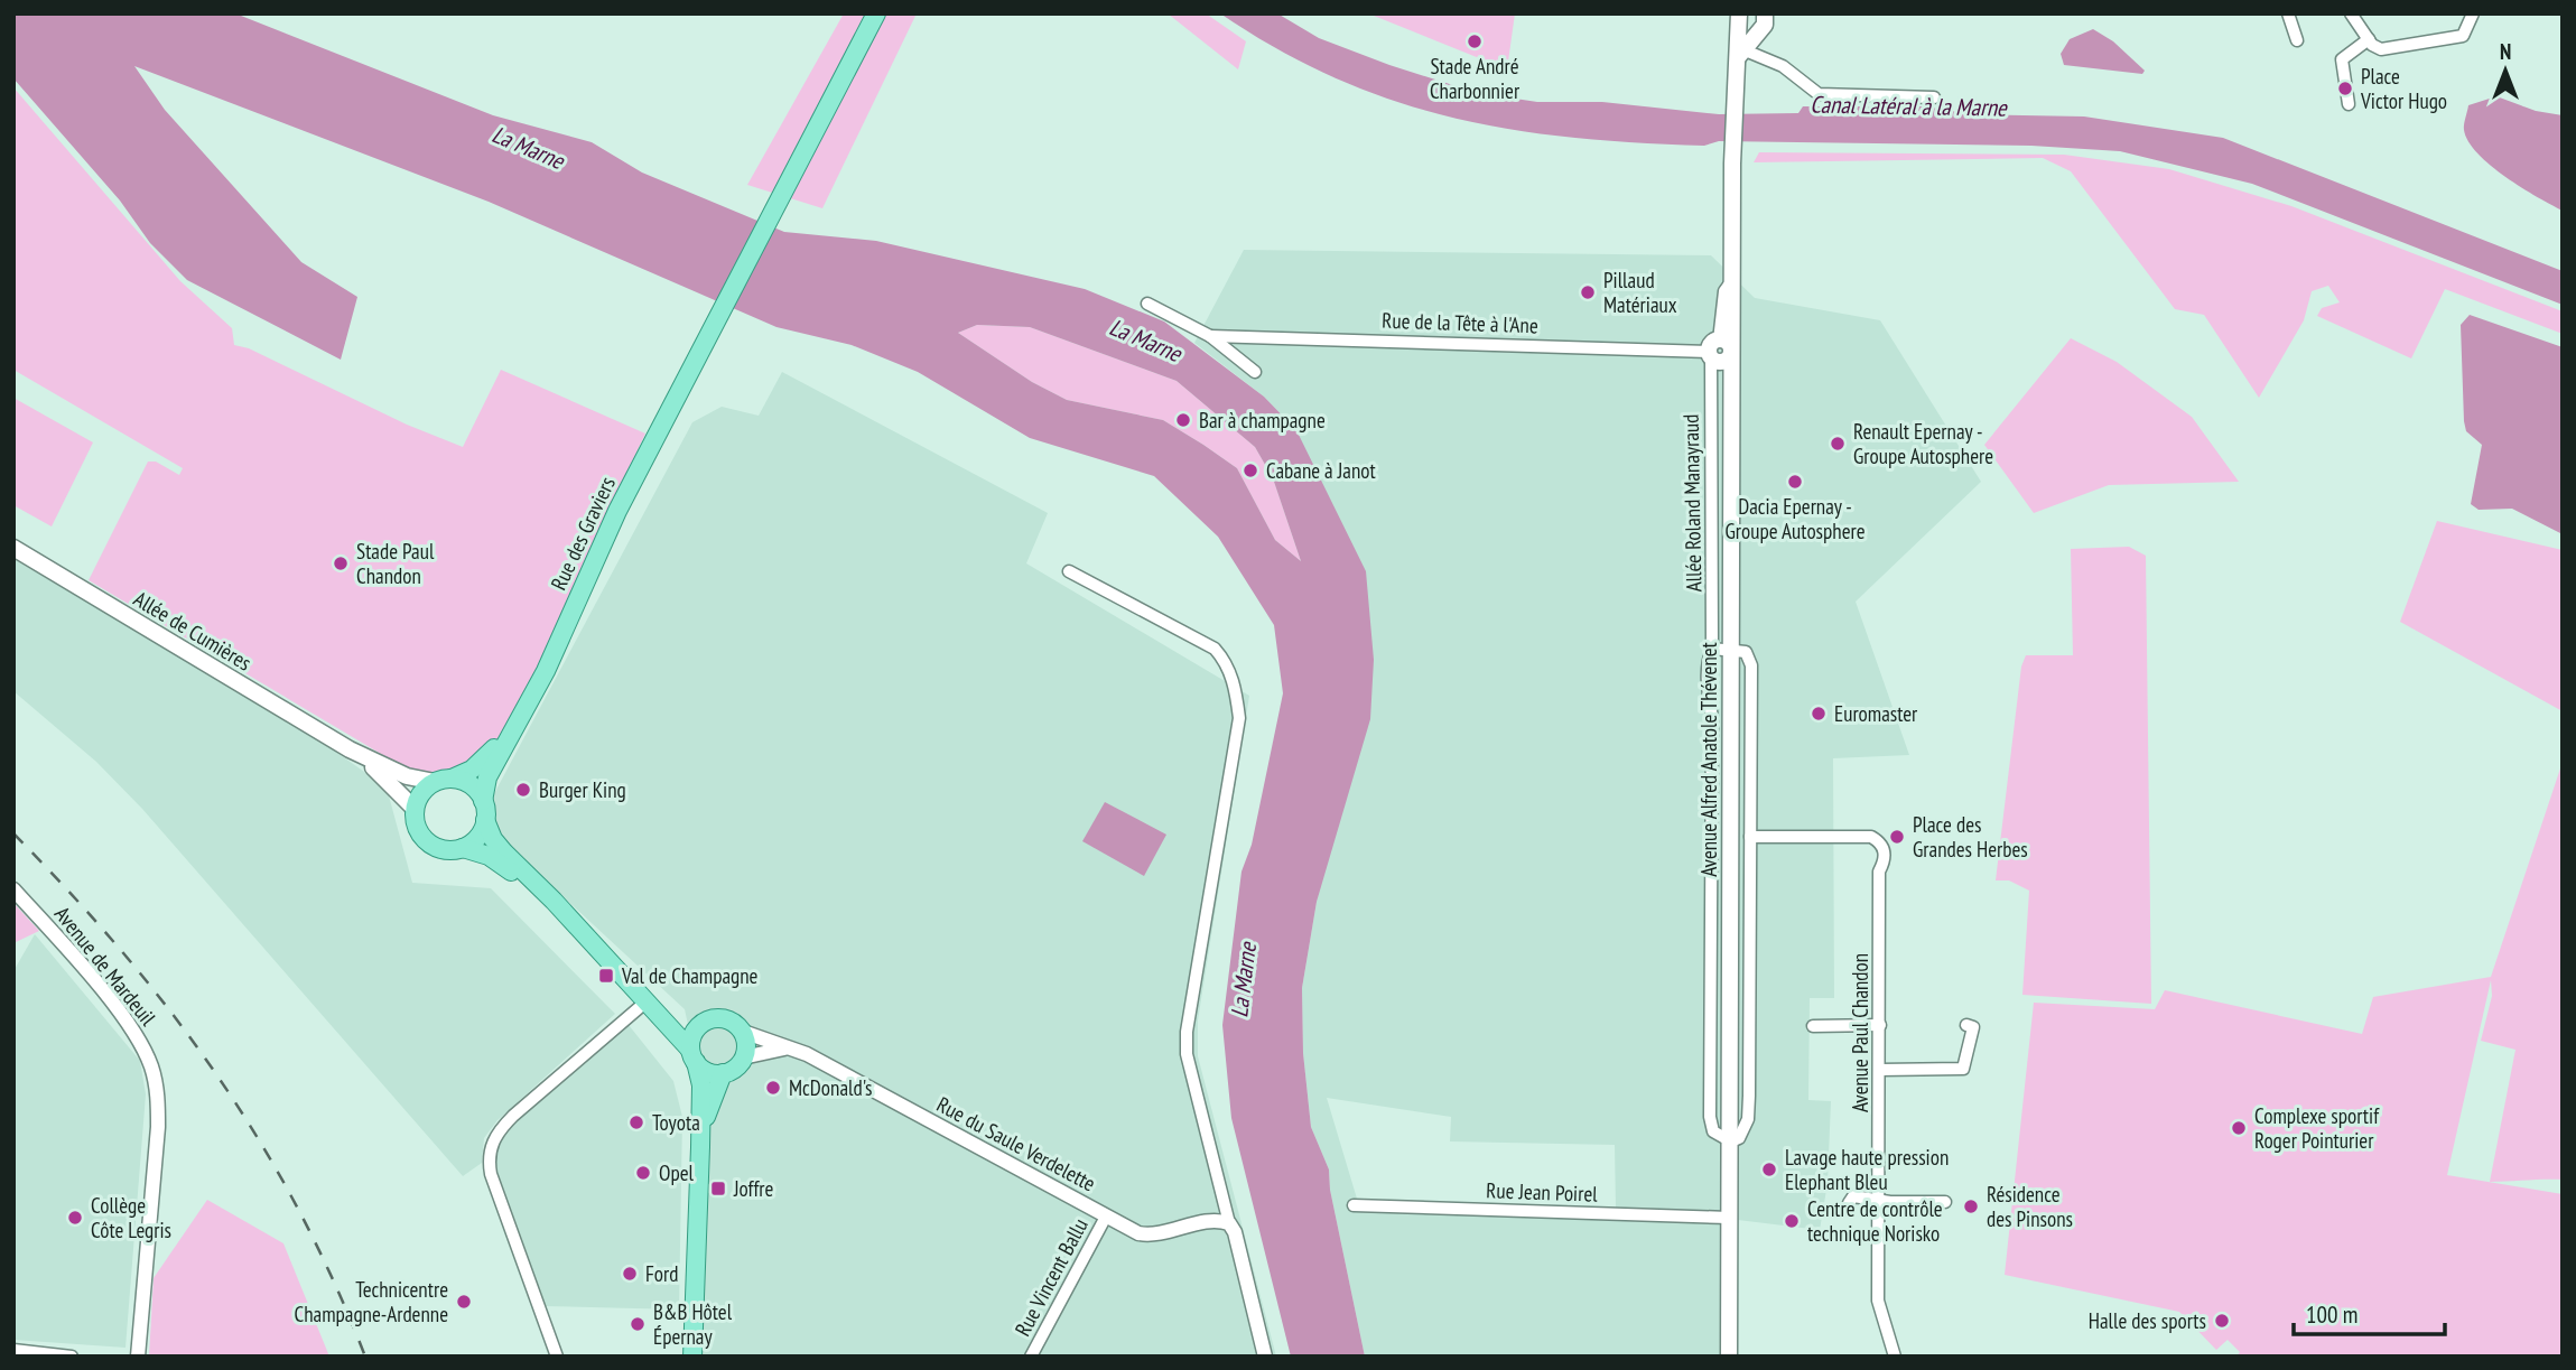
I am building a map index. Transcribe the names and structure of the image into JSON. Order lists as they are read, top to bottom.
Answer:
{
  "streets": {
    "main road": ["Rue des Graviers", "Allée de Cumières", "Avenue Alfred Anatole Thévenet"],
    "street": [
      "Rue de la Tête à l'Ane",
      "Allée Roland Manayraud",
      "Avenue de Mardeuil",
      "Avenue Paul Chandon",
      "Rue du Saule Verdelette",
      "Rue Jean Poirel",
      "Rue Vincent Ballu"
    ]
  },
  "crossings": [
    ["Rue de la Tête à l'Ane", "Allée Roland Manayraud"],
    ["Rue de la Tête à l'Ane", "Avenue Alfred Anatole Thévenet"],
    ["Allée Roland Manayraud", "Avenue Alfred Anatole Thévenet"],
    ["Rue des Graviers", "Allée de Cumières"],
    ["Avenue Alfred Anatole Thévenet", "Rue Jean Poirel"],
    ["Rue du Saule Verdelette", "Rue Vincent Ballu"]
  ],
  "water": ["Canal Latéral à la Marne", "La Marne"],
  "places": {
    "other": [
      "Stade André Charbonnier",
      "Place Victor Hugo",
      "Pillaud Matériaux",
      "Bar à champagne",
      "Renault Epernay - Groupe Autosphere",
      "Cabane à Janot",
      "Dacia Epernay - Groupe Autosphere",
      "Stade Paul Chandon",
      "Euromaster",
      "Burger King",
      "Place des Grandes Herbes",
      "McDonald's",
      "Toyota",
      "Complexe sportif Roger Pointurier",
      "Lavage haute pression Elephant Bleu",
      "Opel",
      "Résidence des Pinsons",
      "Collège Côte Legris",
      "Centre de contrôle technique Norisko",
      "Ford",
      "Technicentre Champagne-Ardenne",
      "Halle des sports",
      "B&B Hôtel Épernay"
    ],
    "transit": ["Val de Champagne", "Joffre"]
  },
  "scale_bar": "100 m",
  "north": "top"
}
